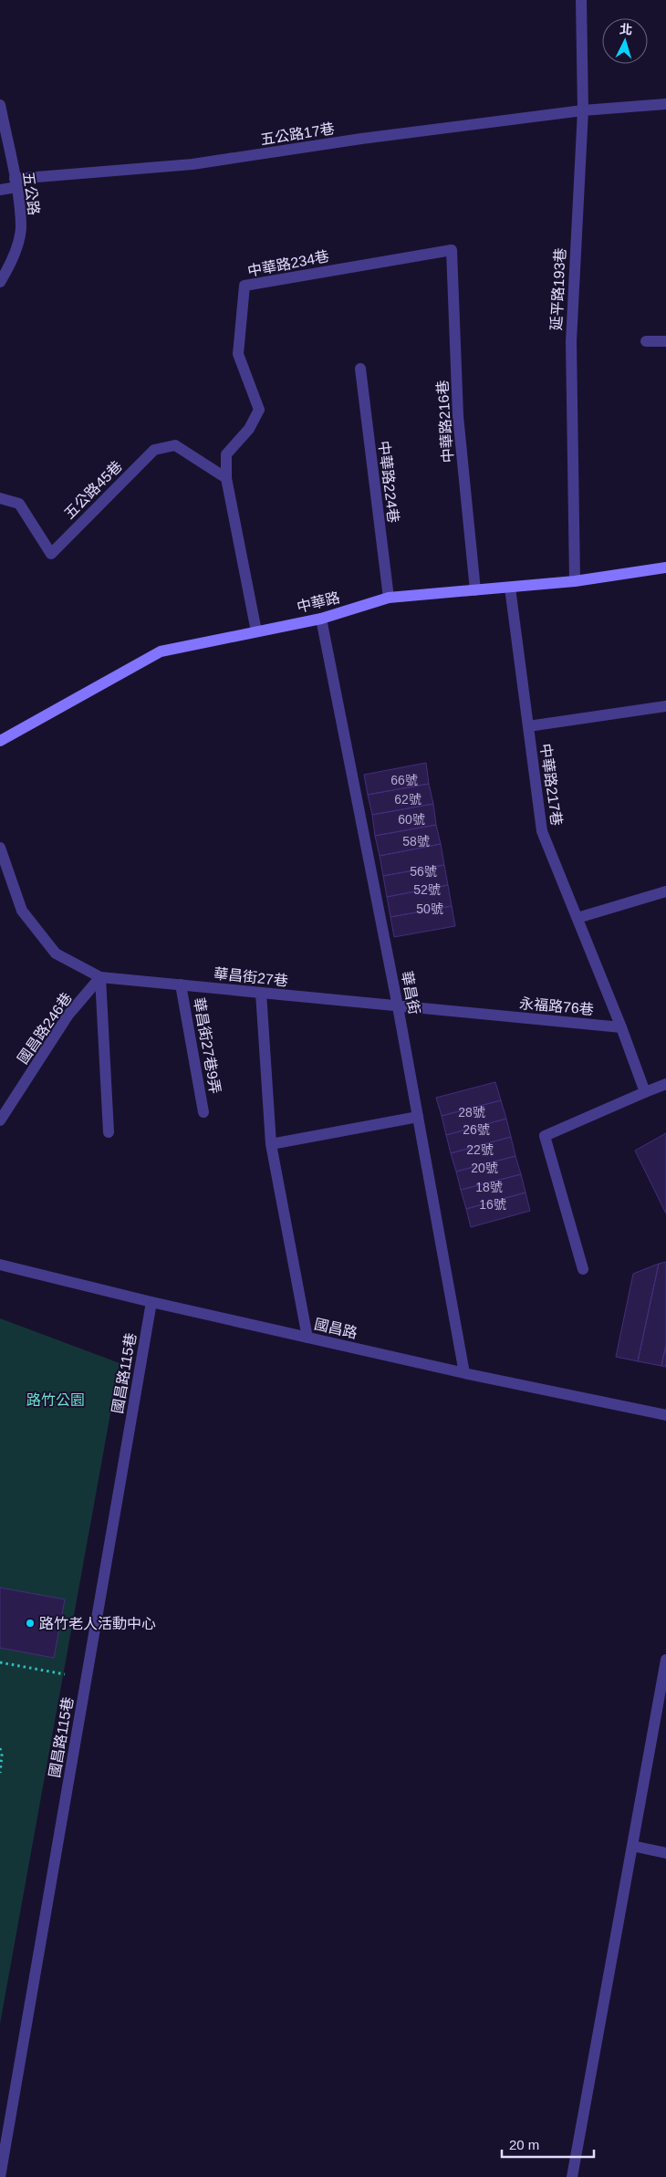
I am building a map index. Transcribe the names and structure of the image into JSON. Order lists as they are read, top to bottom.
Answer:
{
  "streets": {
    "street": [
      "五公路17巷",
      "五公路",
      "中華路234巷",
      "延平路193巷",
      "中華路216巷",
      "中華路224巷",
      "五公路45巷",
      "中華路",
      "中華路217巷",
      "華昌街27巷",
      "華昌街",
      "永福路76巷",
      "國昌路246巷",
      "華昌街27巷9弄",
      "國昌路",
      "國昌路115巷"
    ]
  },
  "crossings": [
    ["五公路17巷", "五公路"],
    ["五公路17巷", "延平路193巷"],
    ["中華路234巷", "中華路216巷"],
    ["中華路234巷", "五公路45巷"],
    ["中華路234巷", "中華路"],
    ["延平路193巷", "中華路"],
    ["中華路216巷", "中華路"],
    ["中華路224巷", "中華路"],
    ["中華路", "中華路217巷"],
    ["中華路", "華昌街"],
    ["中華路217巷", "永福路76巷"],
    ["華昌街27巷", "華昌街"],
    ["華昌街27巷", "永福路76巷"],
    ["華昌街27巷", "國昌路246巷"],
    ["華昌街27巷", "華昌街27巷9弄"],
    ["華昌街", "永福路76巷"],
    ["華昌街", "國昌路"],
    ["國昌路", "國昌路115巷"]
  ],
  "parks": ["路竹公園"],
  "places": ["路竹老人活動中心"],
  "house_numbers": [
    "66號",
    "62號",
    "60號",
    "58號",
    "56號",
    "52號",
    "50號",
    "28號",
    "26號",
    "22號",
    "20號",
    "18號",
    "16號"
  ],
  "scale_bar": "20 m",
  "north": "top"
}
